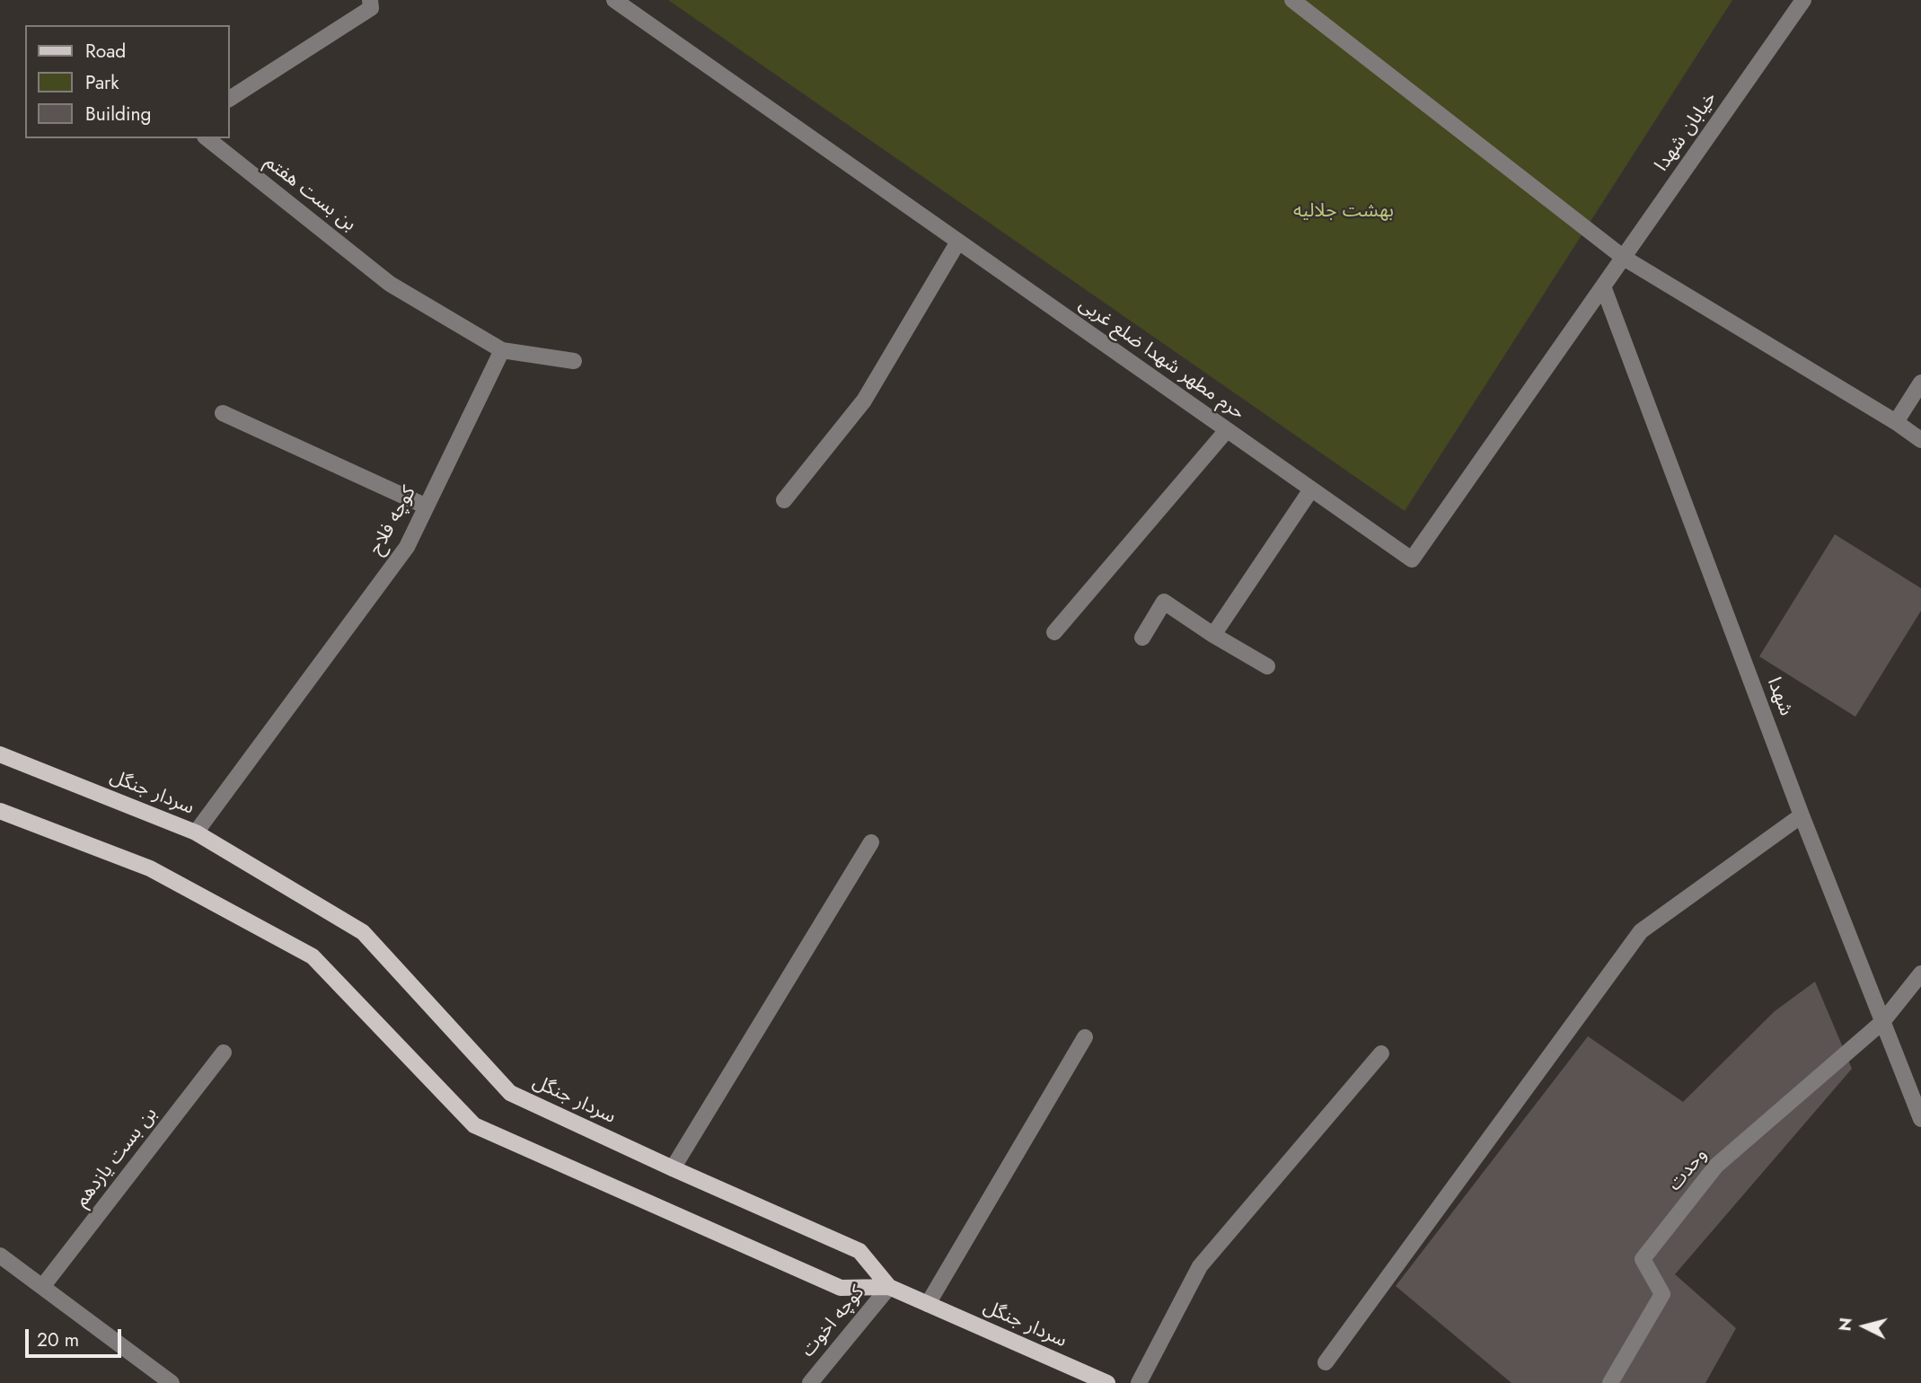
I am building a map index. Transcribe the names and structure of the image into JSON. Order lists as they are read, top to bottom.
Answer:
{
  "streets": {
    "main road": ["سردار جنگل"],
    "street": [
      "خیابان شهدا",
      "بن بست هفتم",
      "حرم مطهر شهدا ضلع غربی",
      "کوچه فلاح",
      "شهدا",
      "بن بست یازدهم",
      "وحدت",
      "کوچه اخوت"
    ]
  },
  "crossings": [
    ["خیابان شهدا", "حرم مطهر شهدا ضلع غربی"],
    ["خیابان شهدا", "شهدا"],
    ["بن بست هفتم", "کوچه فلاح"],
    ["حرم مطهر شهدا ضلع غربی", "شهدا"],
    ["کوچه فلاح", "سردار جنگل"],
    ["شهدا", "وحدت"],
    ["سردار جنگل", "کوچه اخوت"]
  ],
  "parks": ["بهشت جلالیه"],
  "legend": ["Road", "Park", "Building"],
  "scale_bar": "20 m",
  "north": "left"
}
